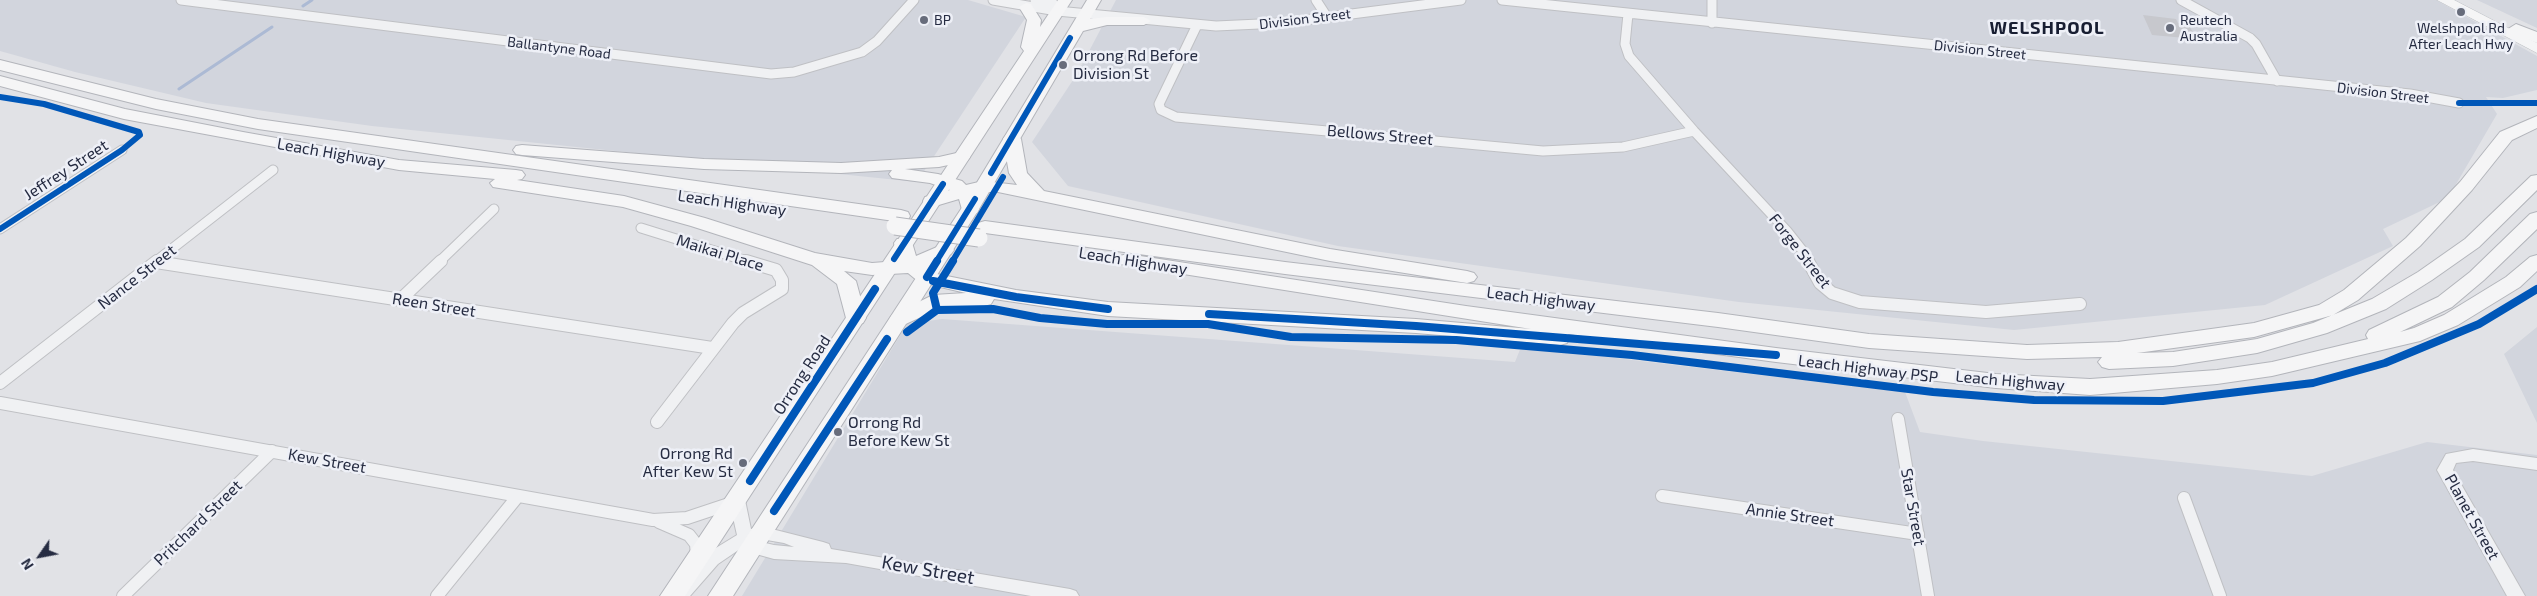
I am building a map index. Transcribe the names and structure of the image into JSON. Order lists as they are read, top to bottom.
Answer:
{
  "streets": {
    "highway": ["Leach Highway", "Orrong Road"],
    "street": [
      "Division Street",
      "Ballantyne Road",
      "Bellows Street",
      "Jeffrey Street",
      "Forge Street",
      "Maikai Place",
      "Nance Street",
      "Reen Street",
      "Kew Street",
      "Star Street",
      "Annie Street",
      "Planet Street",
      "Pritchard Street"
    ],
    "cycle path": ["Leach Highway PSP"]
  },
  "crossings": [
    ["Division Street", "Bellows Street"],
    ["Division Street", "Forge Street"],
    ["Bellows Street", "Forge Street"],
    ["Maikai Place", "Reen Street"],
    ["Nance Street", "Reen Street"],
    ["Orrong Road", "Kew Street"],
    ["Kew Street", "Pritchard Street"],
    ["Star Street", "Annie Street"]
  ],
  "districts": ["WELSHPOOL"],
  "places": [
    "Welshpool Rd After Leach Hwy",
    "BP",
    "Reutech Australia",
    "Orrong Rd Before Division St",
    "Orrong Rd Before Kew St",
    "Orrong Rd After Kew St"
  ],
  "north": "bottom left"
}
